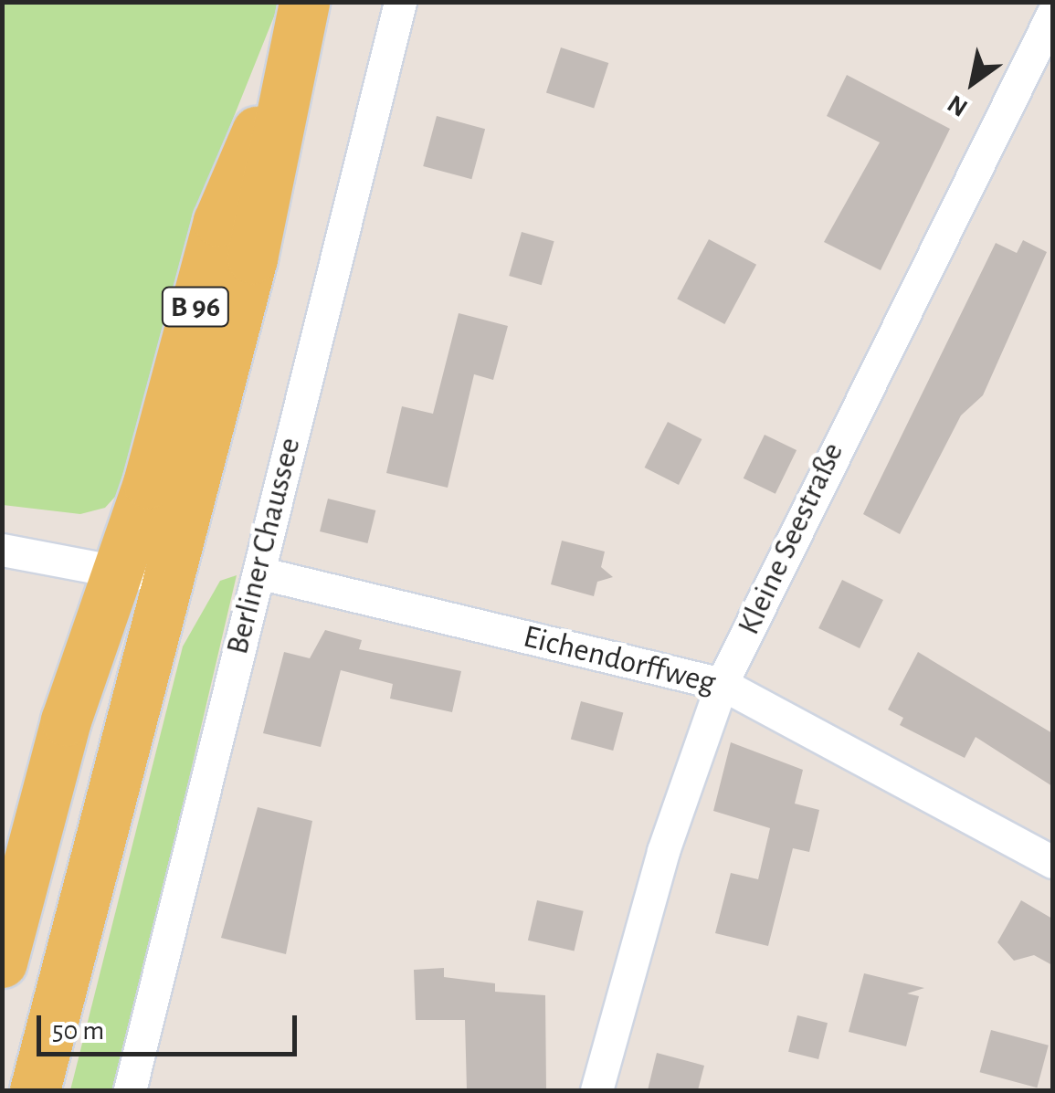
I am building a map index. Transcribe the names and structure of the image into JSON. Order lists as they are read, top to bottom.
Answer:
{
  "streets": {
    "main road": ["B 96"],
    "street": ["Kleine Seestraße", "Berliner Chaussee", "Eichendorffweg"]
  },
  "crossings": [
    ["Kleine Seestraße", "Eichendorffweg"],
    ["Berliner Chaussee", "Eichendorffweg"]
  ],
  "scale_bar": "50 m",
  "north": "bottom left"
}
